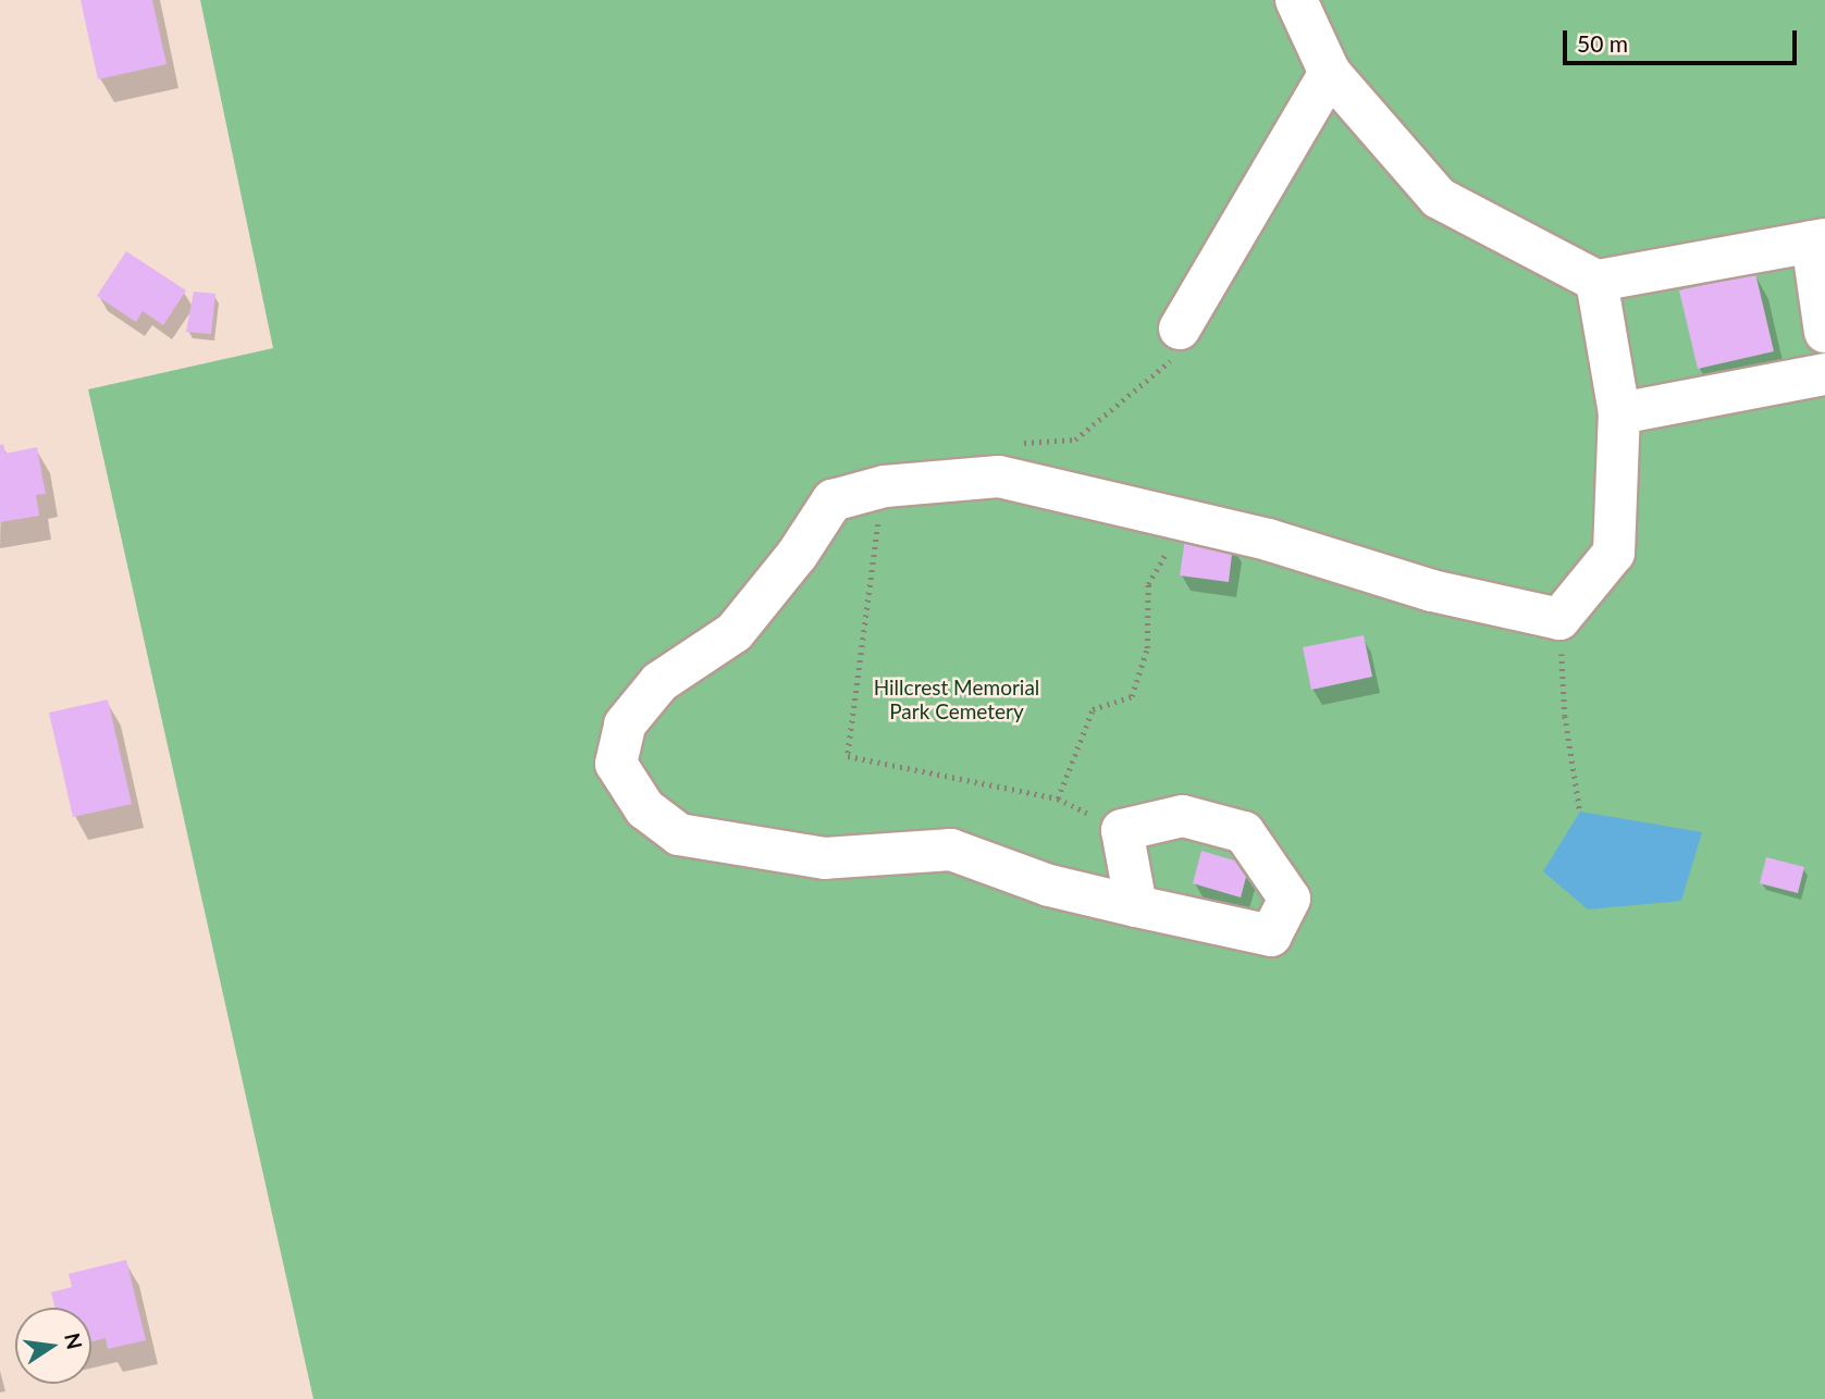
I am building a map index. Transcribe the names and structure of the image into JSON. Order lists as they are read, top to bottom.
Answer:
{
  "parks": ["Hillcrest Memorial Park Cemetery"],
  "scale_bar": "50 m",
  "north": "right"
}
